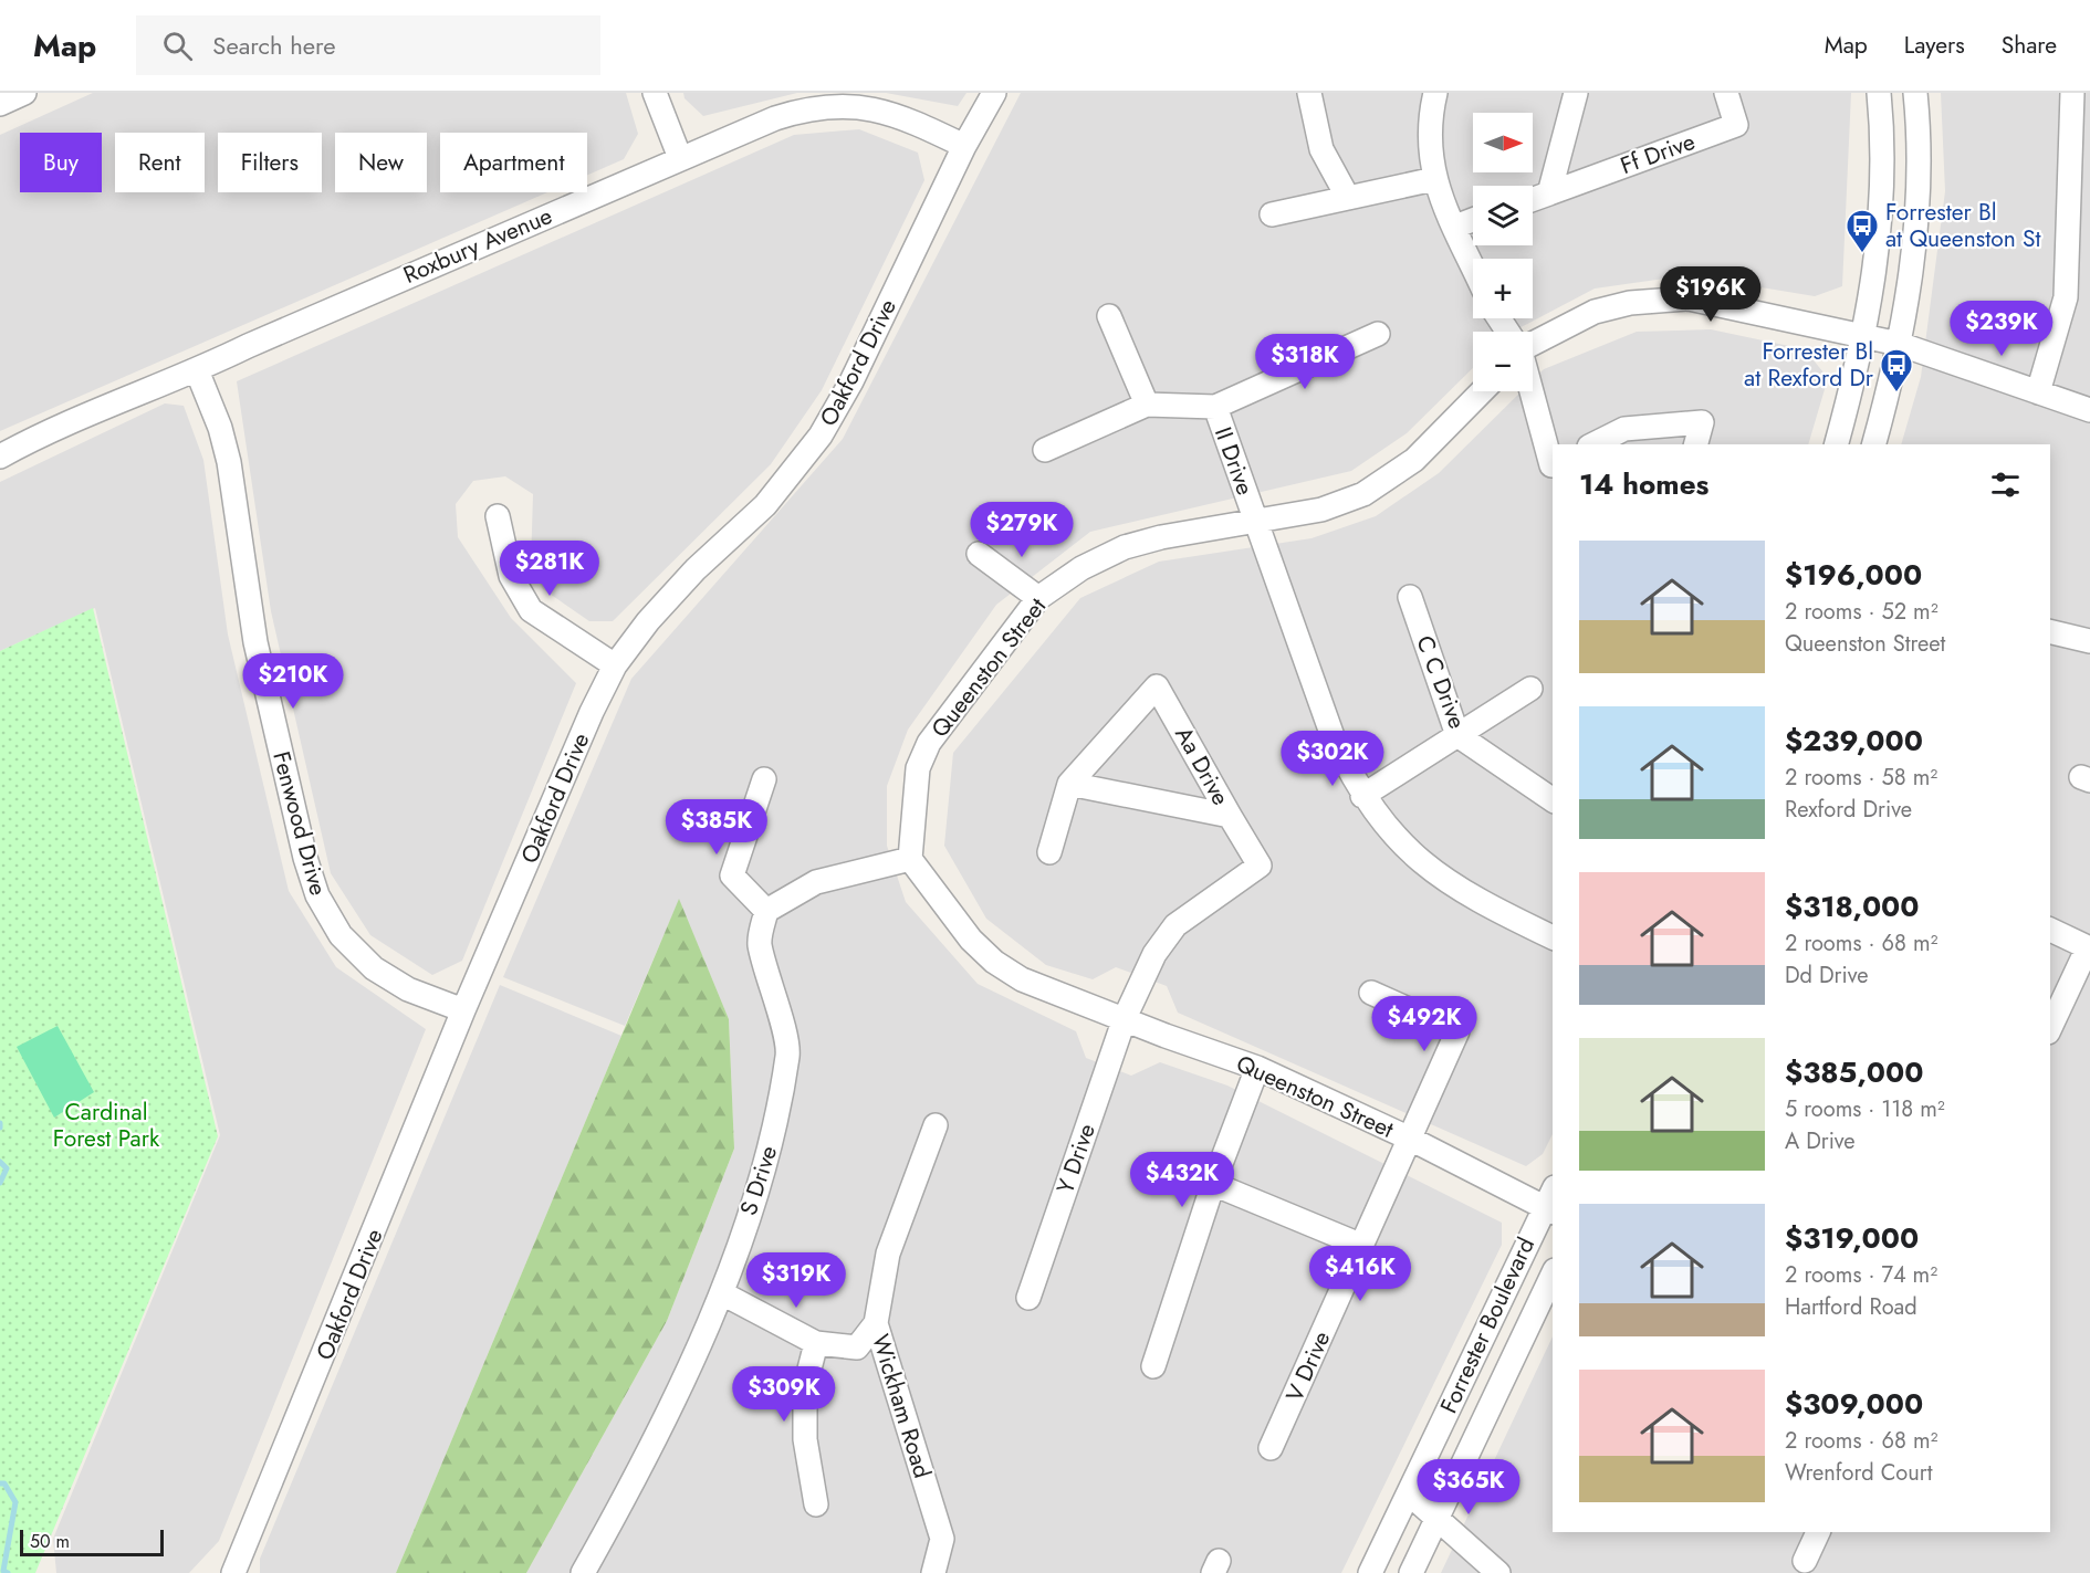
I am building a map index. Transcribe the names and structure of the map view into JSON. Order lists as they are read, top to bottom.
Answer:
{
  "streets": {
    "street": [
      "Ff Drive",
      "Roxbury Avenue",
      "Oakford Drive",
      "II Drive",
      "Queenston Street",
      "C C Drive",
      "Aa Drive",
      "Fenwood Drive",
      "Y Drive",
      "S Drive",
      "Forrester Boulevard",
      "V Drive",
      "Wickham Road"
    ]
  },
  "crossings": [
    ["Roxbury Avenue", "Oakford Drive"],
    ["Roxbury Avenue", "Fenwood Drive"],
    ["Oakford Drive", "Fenwood Drive"],
    ["II Drive", "Queenston Street"],
    ["Queenston Street", "Y Drive"],
    ["Queenston Street", "Forrester Boulevard"],
    ["Queenston Street", "V Drive"],
    ["Aa Drive", "Y Drive"]
  ],
  "parks": ["Cardinal Forest Park"],
  "places": {
    "bus stop": ["Forrester Bl at Queenston St", "Forrester Bl at Rexford Dr"]
  },
  "scale_bar": "50 m",
  "north": "right",
  "page": {
    "header": "Map",
    "search": "Search here",
    "nav": ["Map", "Layers", "Share"],
    "map_buttons": ["+", "−"],
    "chip": [
      "Buy",
      "Rent",
      "Filters",
      "New",
      "Apartment"
    ],
    "price": [
      "$196K",
      "$239K",
      "$318K",
      "$279K",
      "$281K",
      "$210K",
      "$302K",
      "$385K",
      "$492K",
      "$432K",
      "$416K",
      "$319K",
      "$309K",
      "$365K"
    ],
    "heading": "14 homes",
    "list": [
      {
        "name": "$196,000",
        "note": "2 rooms · 52 m² · Queenston Street"
      },
      {
        "name": "$239,000",
        "note": "2 rooms · 58 m² · Rexford Drive"
      },
      {
        "name": "$318,000",
        "note": "2 rooms · 68 m² · Dd Drive"
      },
      {
        "name": "$385,000",
        "note": "5 rooms · 118 m² · A Drive"
      },
      {
        "name": "$319,000",
        "note": "2 rooms · 74 m² · Hartford Road"
      },
      {
        "name": "$309,000",
        "note": "2 rooms · 68 m² · Wrenford Court"
      }
    ],
    "scale": "50 m"
  }
}
